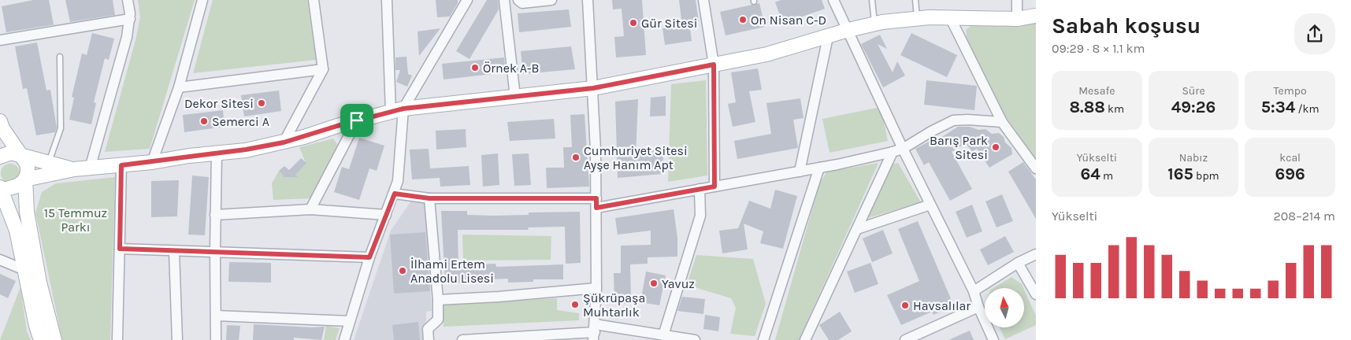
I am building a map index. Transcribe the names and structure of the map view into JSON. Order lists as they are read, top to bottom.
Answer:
{
  "parks": ["15 Temmuz Parkı"],
  "places": [
    "On Nisan C-D",
    "Gür Sitesi",
    "Örnek A-B",
    "Dekor Sitesi",
    "Semerci A",
    "Barış Park Sitesi",
    "Cumhuriyet Sitesi Ayşe Hanım Apt",
    "İlhami Ertem Anadolu Lisesi",
    "Yavuz",
    "Şükrüpaşa Muhtarlık",
    "Havsalılar"
  ],
  "north": "top",
  "page": {
    "heading": ["Sabah koşusu", "09:29 · 8 × 1.1 km"],
    "stats": [
      ["Mesafe", "8.88 km"],
      ["Süre", "49:26"],
      ["Tempo", "5:34 /km"],
      ["Yükselti", "64 m"],
      ["Nabız", "165 bpm"],
      ["kcal", "696"]
    ],
    "chart": ["Yükselti", "208–214 m"]
  }
}
